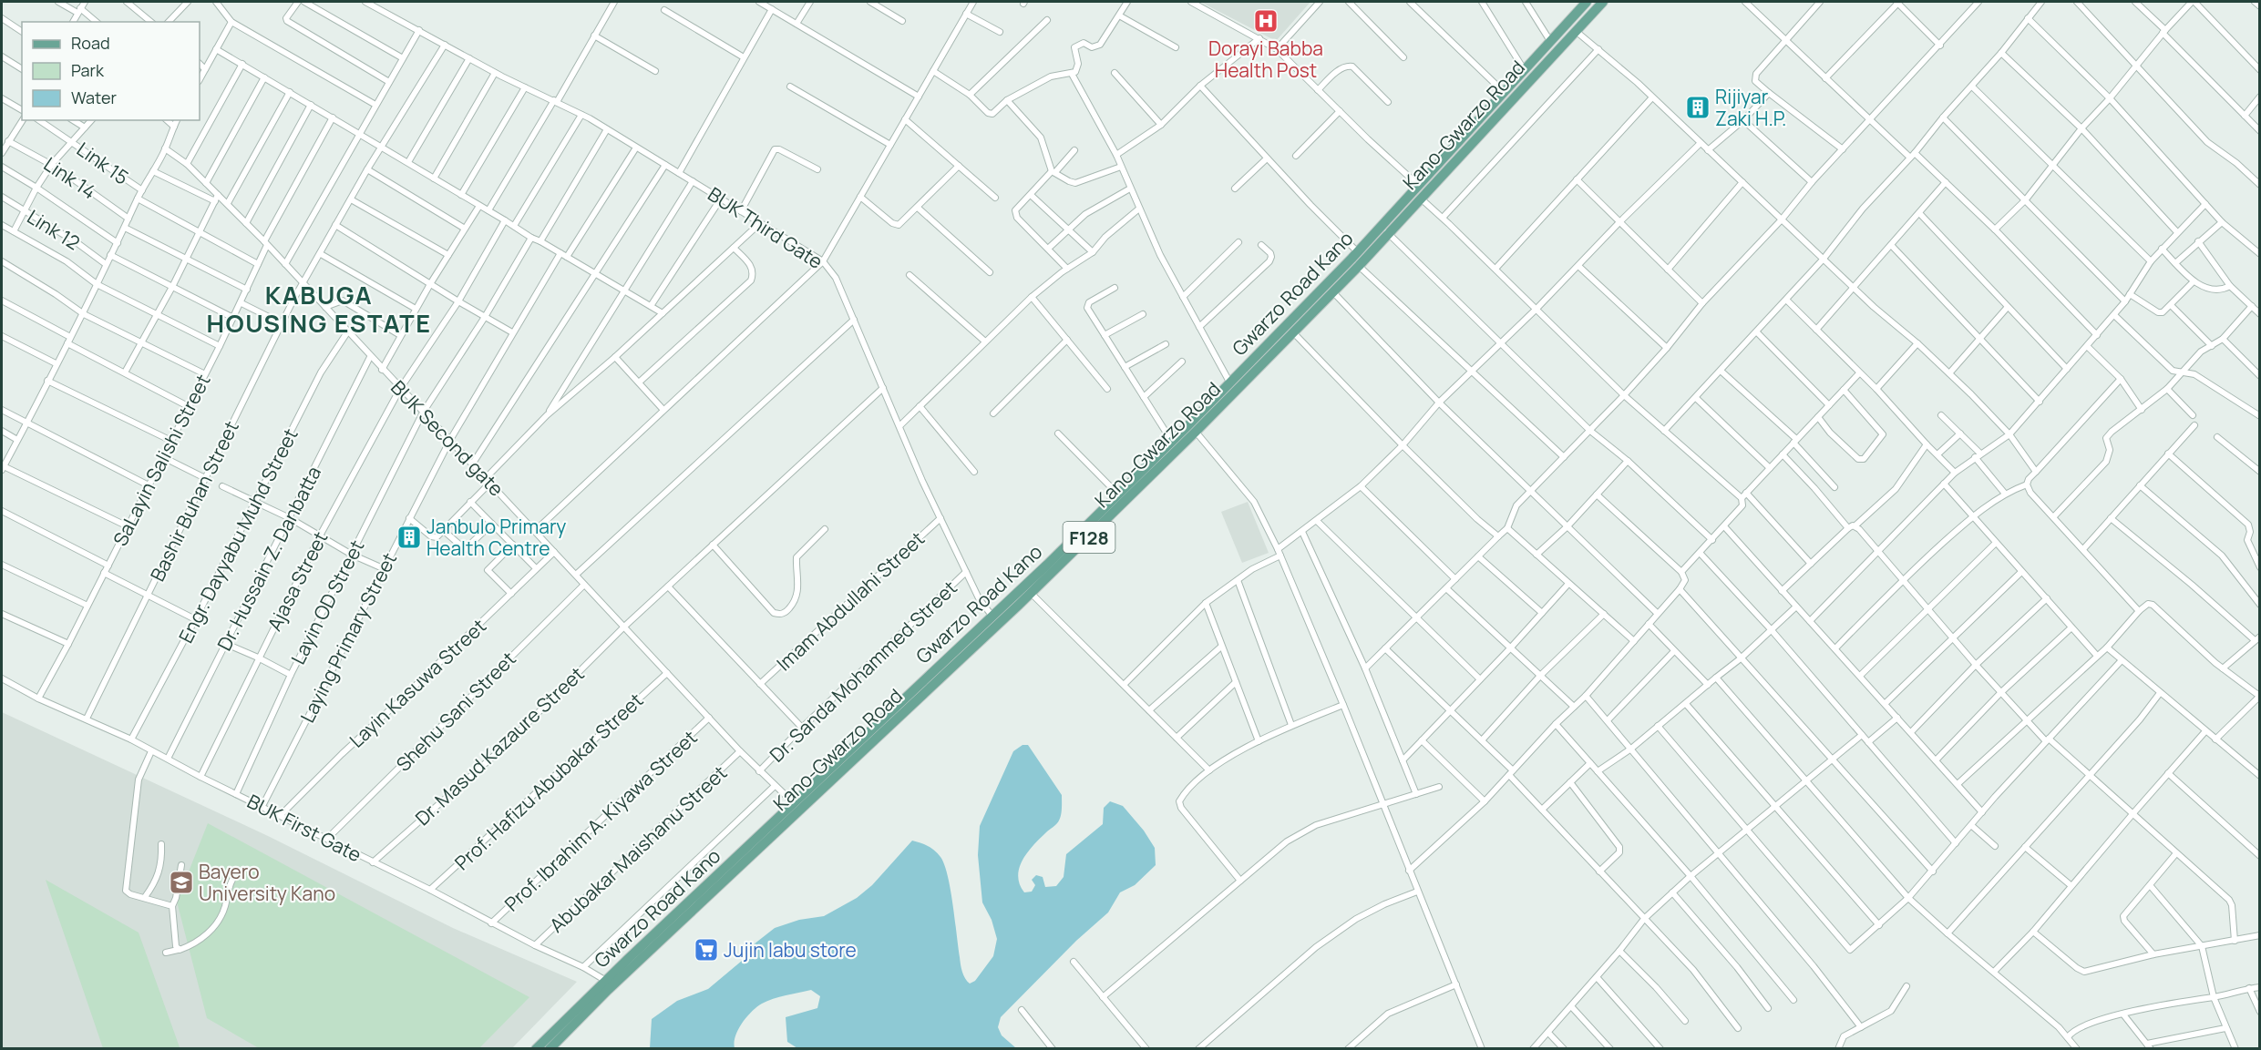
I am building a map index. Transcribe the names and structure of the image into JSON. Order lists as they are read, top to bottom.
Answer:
{
  "streets": {
    "main road": ["Kano-Gwarzo Road", "Gwarzo Road Kano", "F128"],
    "street": [
      "Link 15",
      "Link 14",
      "BUK Third Gate",
      "Link 12",
      "BUK Second gate",
      "SaLayin Salishi Street",
      "Bashir Buhan Street",
      "Engr. Dayyabu Muhd Street",
      "Dr. Hussain Z. Danbatta",
      "Ajasa Street",
      "Imam Abdullahi Street",
      "Layin OD Street",
      "Laying Primary Street",
      "Dr. Sanda Mohammed Street",
      "Layin Kasuwa Street",
      "Shehu Sani Street",
      "Dr. Masud Kazaure Street",
      "Prof. Hafizu Abubakar Street",
      "Prof. Ibrahim A. Kiyawa Street",
      "BUK First Gate",
      "Abubakar Maishanu Street"
    ]
  },
  "crossings": [
    ["Kano-Gwarzo Road", "Gwarzo Road Kano"],
    ["BUK Third Gate", "Gwarzo Road Kano"],
    ["BUK Third Gate", "Bashir Buhan Street"],
    ["BUK Third Gate", "Imam Abdullahi Street"],
    ["BUK Third Gate", "Dr. Sanda Mohammed Street"],
    ["BUK Third Gate", "Dr. Masud Kazaure Street"],
    ["Gwarzo Road Kano", "BUK Second gate"],
    ["Gwarzo Road Kano", "BUK First Gate"],
    ["BUK Second gate", "SaLayin Salishi Street"],
    ["BUK Second gate", "Bashir Buhan Street"],
    ["BUK Second gate", "Engr. Dayyabu Muhd Street"],
    ["BUK Second gate", "Dr. Hussain Z. Danbatta"],
    ["BUK Second gate", "Ajasa Street"],
    ["BUK Second gate", "Layin OD Street"],
    ["BUK Second gate", "Laying Primary Street"],
    ["BUK Second gate", "Dr. Sanda Mohammed Street"],
    ["BUK Second gate", "Layin Kasuwa Street"],
    ["BUK Second gate", "Shehu Sani Street"],
    ["BUK Second gate", "Dr. Masud Kazaure Street"],
    ["BUK Second gate", "Prof. Hafizu Abubakar Street"],
    ["BUK Second gate", "Prof. Ibrahim A. Kiyawa Street"],
    ["BUK Second gate", "Abubakar Maishanu Street"],
    ["SaLayin Salishi Street", "BUK First Gate"],
    ["Bashir Buhan Street", "BUK First Gate"],
    ["Engr. Dayyabu Muhd Street", "BUK First Gate"],
    ["Dr. Hussain Z. Danbatta", "BUK First Gate"],
    ["Ajasa Street", "BUK First Gate"],
    ["Layin OD Street", "BUK First Gate"],
    ["Laying Primary Street", "BUK First Gate"],
    ["Layin Kasuwa Street", "BUK First Gate"],
    ["Shehu Sani Street", "BUK First Gate"],
    ["Dr. Masud Kazaure Street", "BUK First Gate"],
    ["Prof. Hafizu Abubakar Street", "BUK First Gate"],
    ["Prof. Ibrahim A. Kiyawa Street", "BUK First Gate"],
    ["BUK First Gate", "Abubakar Maishanu Street"]
  ],
  "districts": ["KABUGA HOUSING ESTATE"],
  "places": {
    "hospital": ["Dorayi Babba Health Post"],
    "building": ["Rijiyar Zaki H.P.", "Janbulo Primary Health Centre"],
    "school or university": ["Bayero University Kano"],
    "supermarket": ["Jujin labu store"]
  },
  "legend": ["Road", "Park", "Water"]
}
